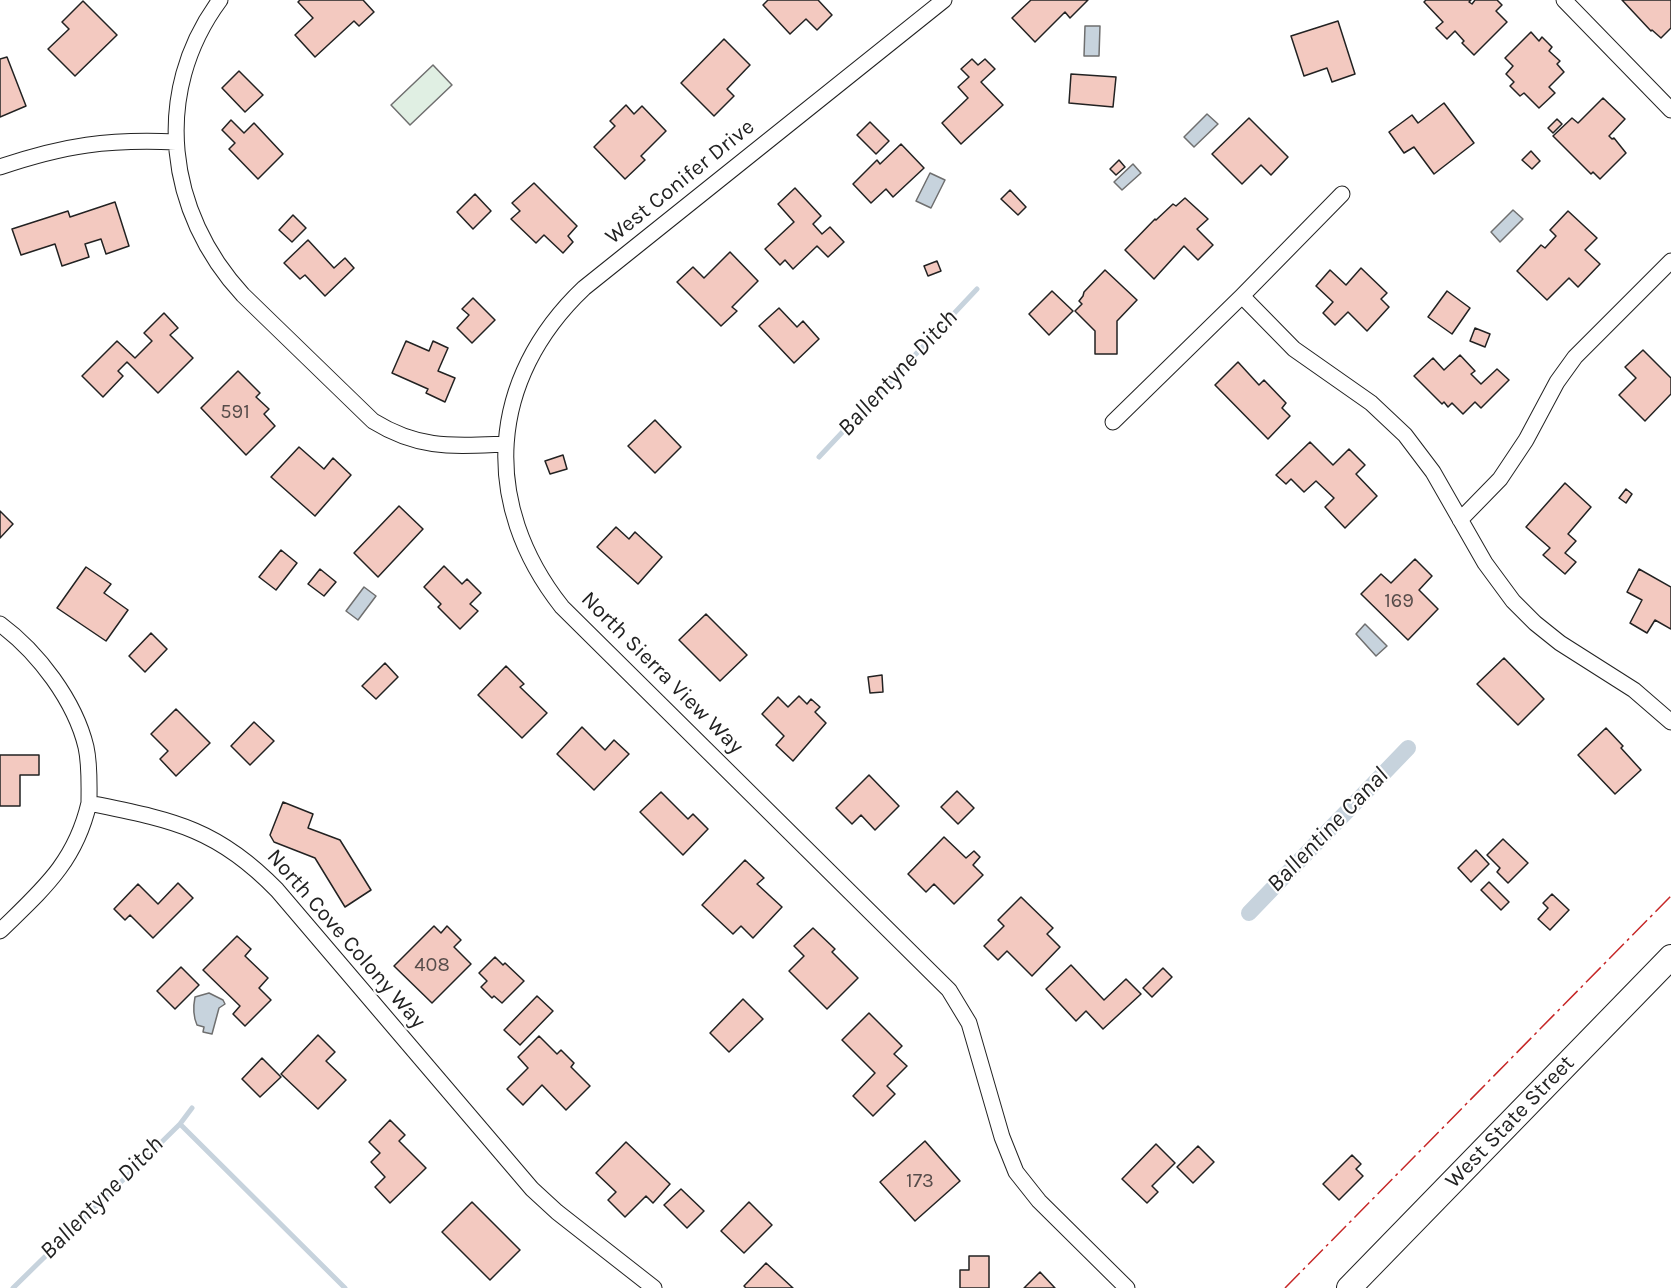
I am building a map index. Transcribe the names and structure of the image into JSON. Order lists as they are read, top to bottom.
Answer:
{
  "streets": {
    "main road": ["West State Street"],
    "street": ["West Conifer Drive", "North Sierra View Way", "North Cove Colony Way"]
  },
  "crossings": [
    ["West Conifer Drive", "North Sierra View Way"]
  ],
  "water": ["Ballentyne Ditch", "Ballentine Canal"],
  "house_numbers": [
    "591",
    "169",
    "408",
    "173"
  ]
}
